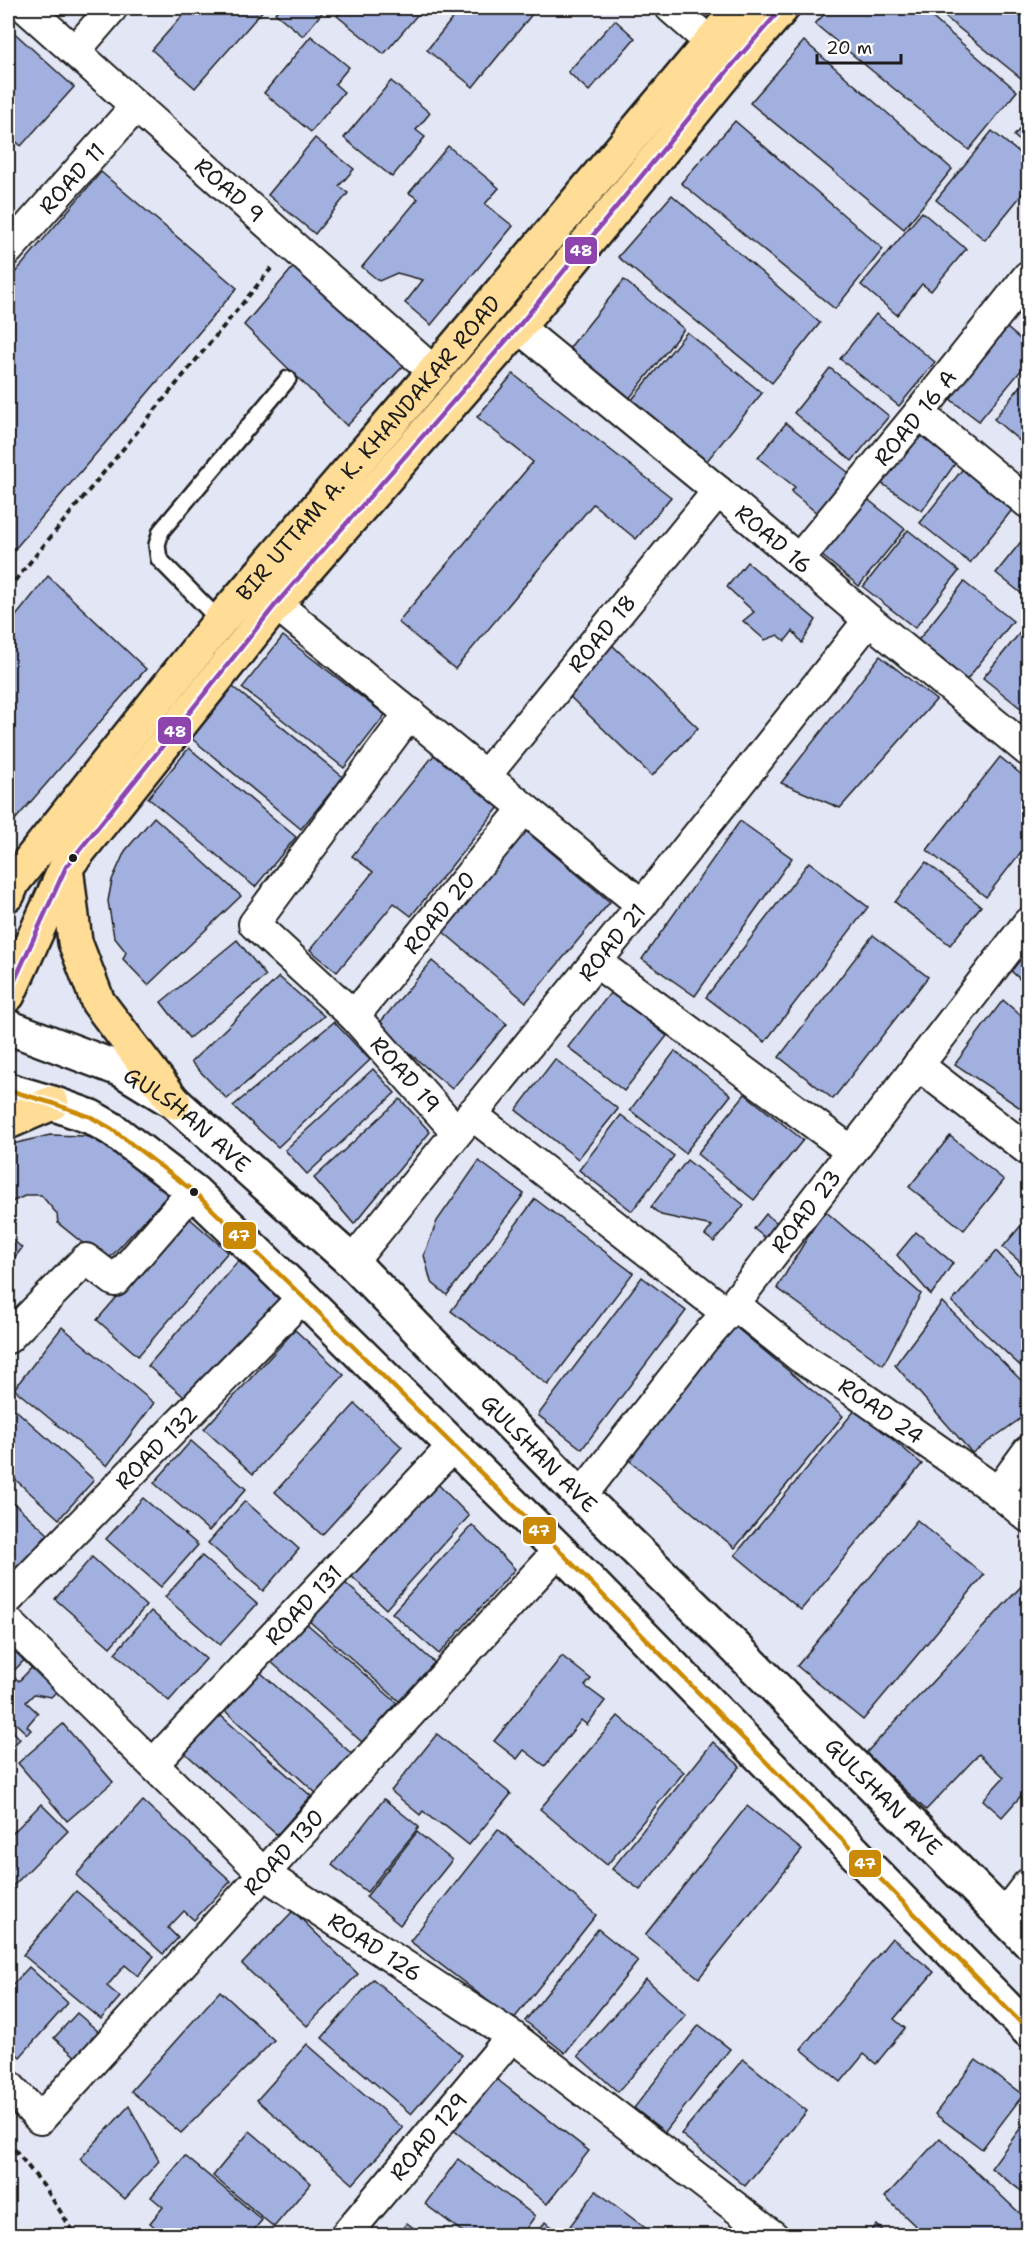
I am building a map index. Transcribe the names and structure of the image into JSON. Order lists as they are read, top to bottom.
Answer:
{
  "streets": {
    "main road": ["BIR UTTAM A. K. KHANDAKAR ROAD", "GULSHAN AVE"],
    "street": [
      "ROAD 11",
      "ROAD 9",
      "ROAD 16 A",
      "ROAD 16",
      "ROAD 18",
      "ROAD 20",
      "ROAD 21",
      "ROAD 19",
      "ROAD 23",
      "ROAD 24",
      "ROAD 132",
      "ROAD 131",
      "ROAD 130",
      "ROAD 126",
      "ROAD 129"
    ]
  },
  "crossings": [
    ["ROAD 11", "ROAD 9"],
    ["ROAD 9", "BIR UTTAM A. K. KHANDAKAR ROAD"],
    ["ROAD 16 A", "ROAD 16"],
    ["BIR UTTAM A. K. KHANDAKAR ROAD", "ROAD 16"],
    ["ROAD 16", "ROAD 18"],
    ["ROAD 16", "ROAD 21"],
    ["ROAD 20", "ROAD 19"],
    ["ROAD 21", "ROAD 19"],
    ["ROAD 21", "GULSHAN AVE"],
    ["ROAD 21", "ROAD 24"],
    ["ROAD 19", "ROAD 24"],
    ["GULSHAN AVE", "ROAD 23"],
    ["ROAD 23", "ROAD 24"],
    ["ROAD 131", "ROAD 126"],
    ["ROAD 130", "ROAD 126"],
    ["ROAD 126", "ROAD 129"]
  ],
  "lines": ["transit line 48", "transit line 47"],
  "scale_bar": "20 m"
}
